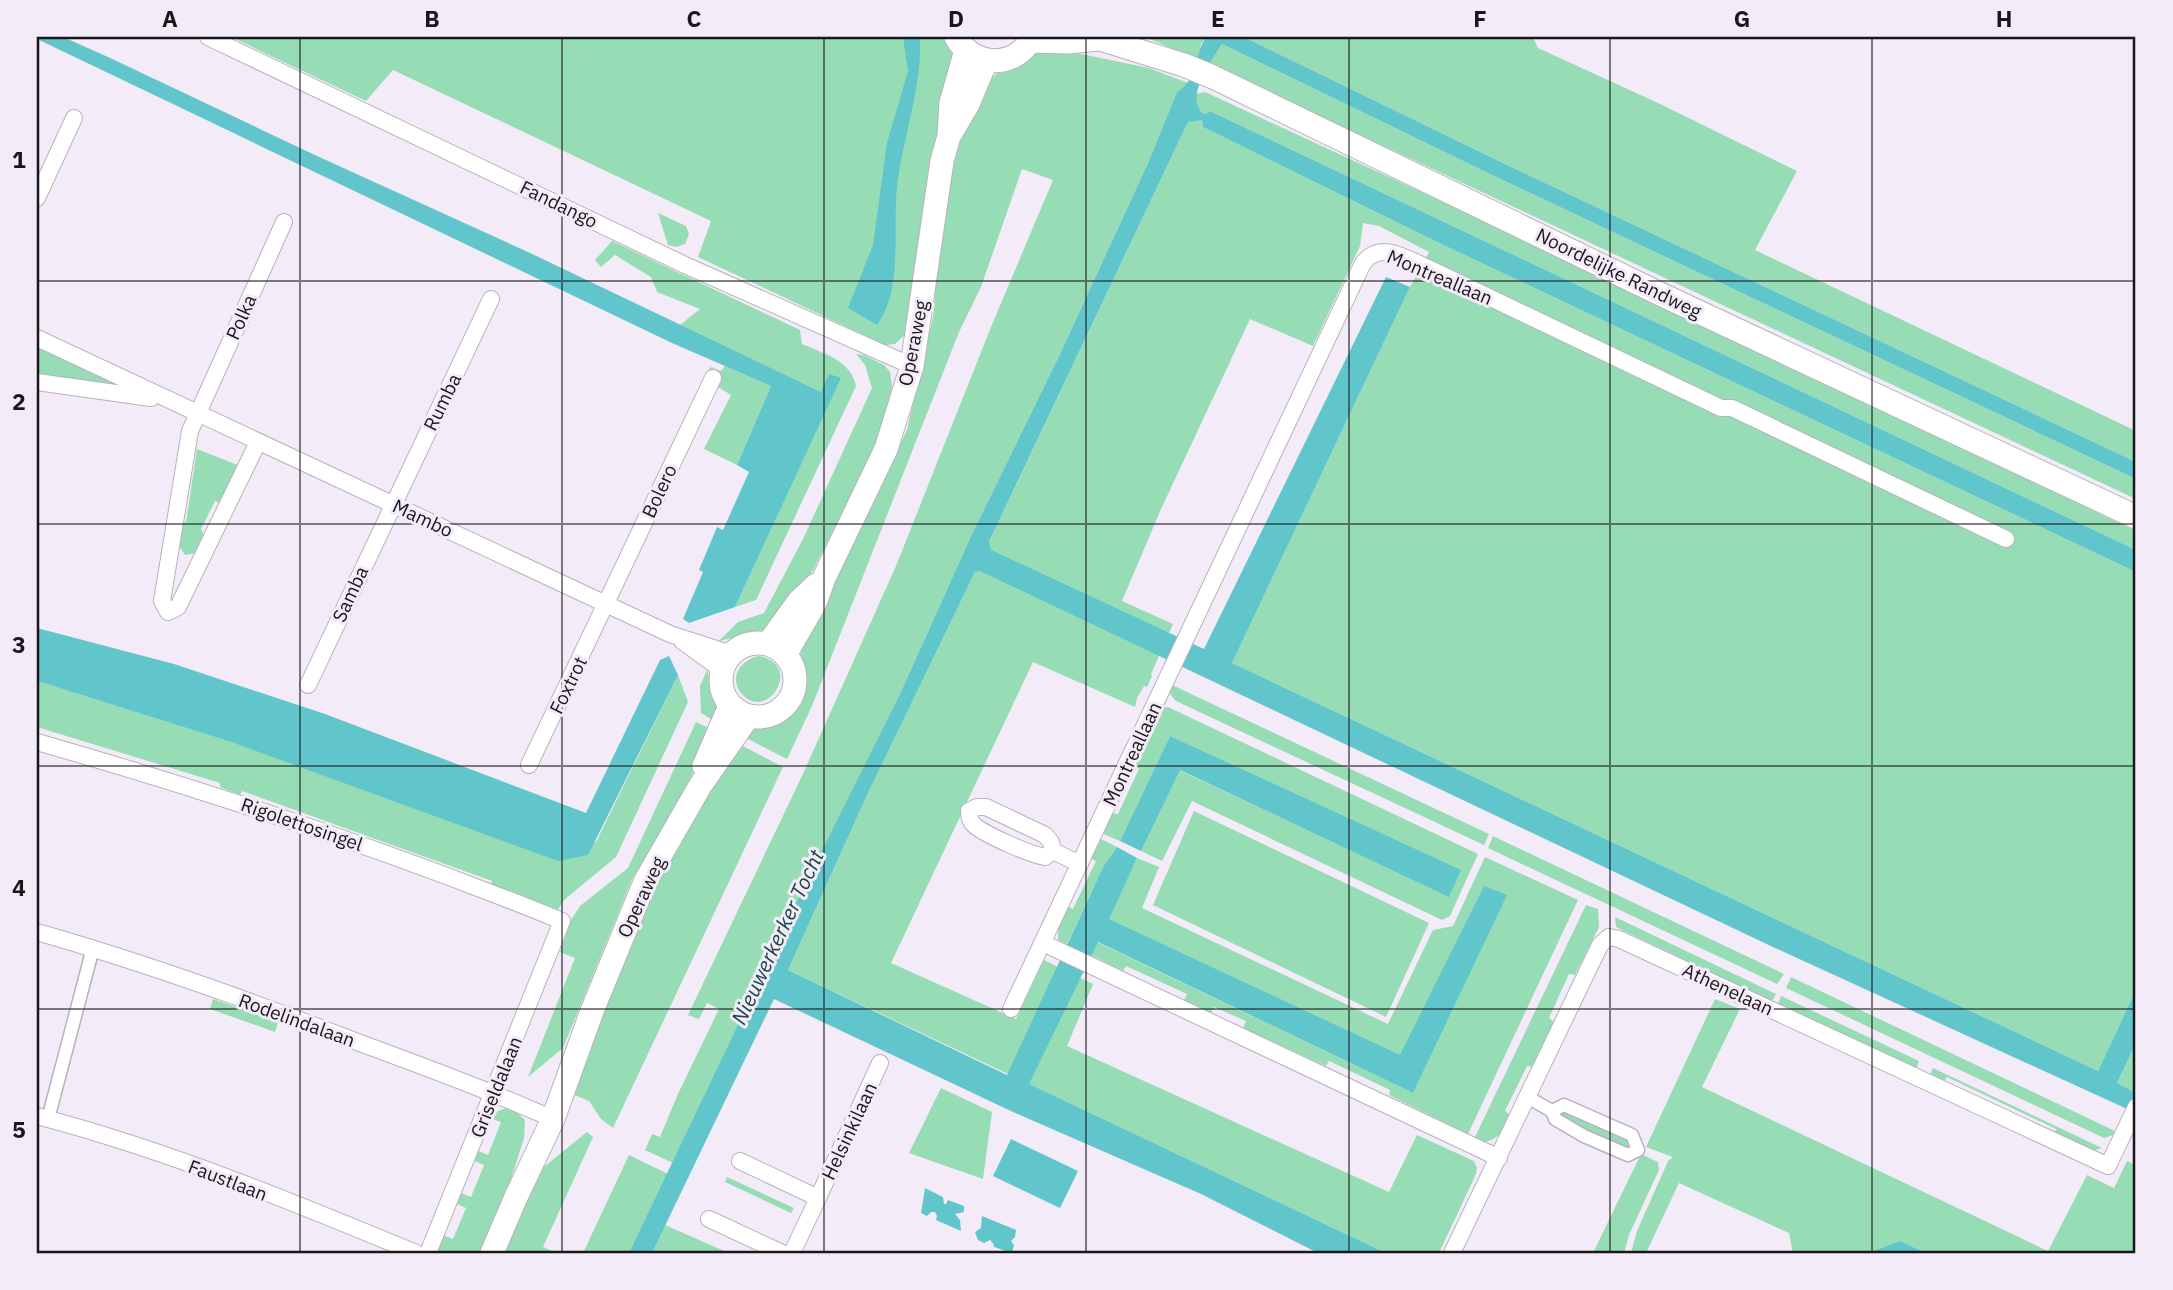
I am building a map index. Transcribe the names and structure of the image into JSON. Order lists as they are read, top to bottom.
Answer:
{
  "streets": {
    "main road": ["Noordelijke Randweg", "Operaweg"],
    "street": [
      "Fandango",
      "Montreallaan",
      "Polka",
      "Rumba",
      "Bolero",
      "Mambo",
      "Samba",
      "Foxtrot",
      "Rigolettosingel",
      "Athenelaan",
      "Rodelindalaan",
      "Griseldalaan",
      "Helsinkilaan",
      "Faustlaan"
    ]
  },
  "crossings": [
    ["Fandango", "Operaweg"],
    ["Polka", "Mambo"],
    ["Operaweg", "Mambo"],
    ["Operaweg", "Rodelindalaan"],
    ["Rumba", "Mambo"],
    ["Rumba", "Samba"],
    ["Bolero", "Mambo"],
    ["Bolero", "Foxtrot"],
    ["Mambo", "Samba"],
    ["Mambo", "Foxtrot"],
    ["Rigolettosingel", "Griseldalaan"],
    ["Rodelindalaan", "Griseldalaan"]
  ],
  "water": ["Nieuwerkerker Tocht"],
  "grid": {
    "columns": [
      "A",
      "B",
      "C",
      "D",
      "E",
      "F",
      "G",
      "H"
    ],
    "rows": [
      "1",
      "2",
      "3",
      "4",
      "5"
    ]
  }
}
